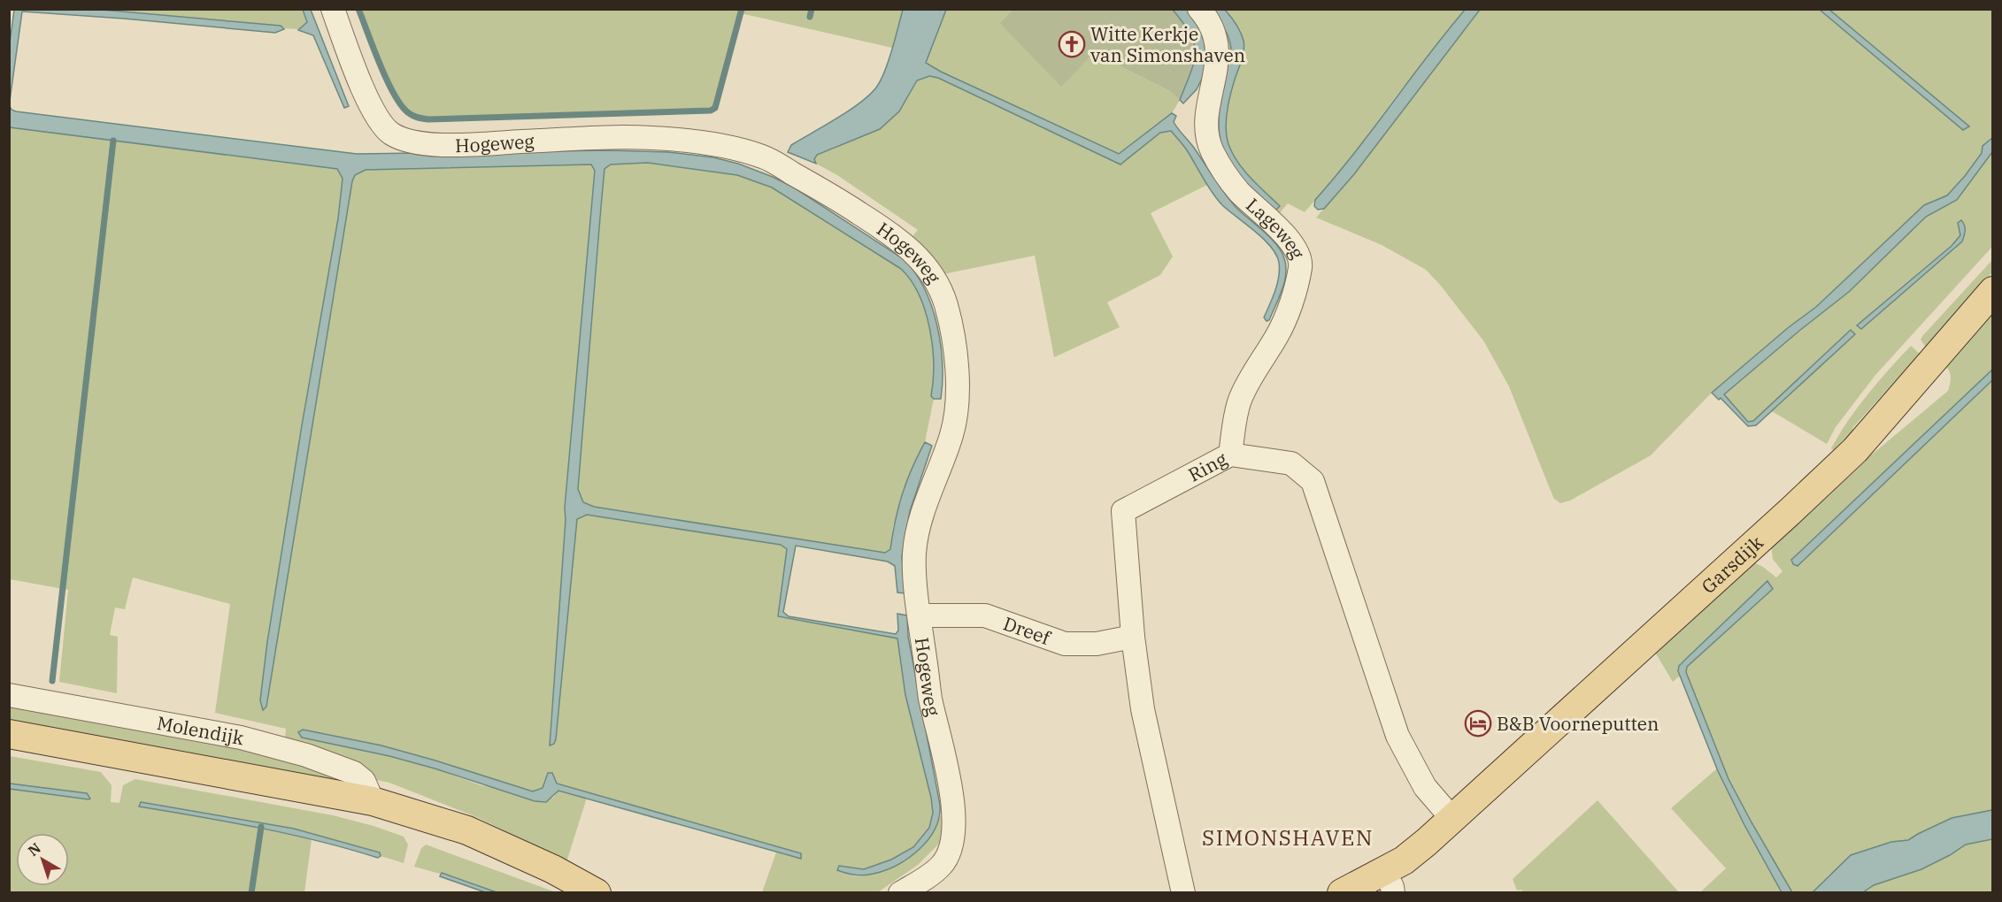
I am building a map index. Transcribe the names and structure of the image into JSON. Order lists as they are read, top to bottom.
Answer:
{
  "streets": {
    "main road": ["Garsdijk", "Molendijk"],
    "street": [
      "Hogeweg",
      "Lageweg",
      "Ring",
      "Dreef"
    ]
  },
  "crossings": [
    ["Hogeweg", "Dreef"],
    ["Lageweg", "Ring"],
    ["Ring", "Garsdijk"],
    ["Ring", "Dreef"]
  ],
  "districts": ["SIMONSHAVEN"],
  "places": {
    "church": ["Witte Kerkje van Simonshaven"],
    "hotel": ["B&B Voorneputten"]
  },
  "north": "top left"
}
